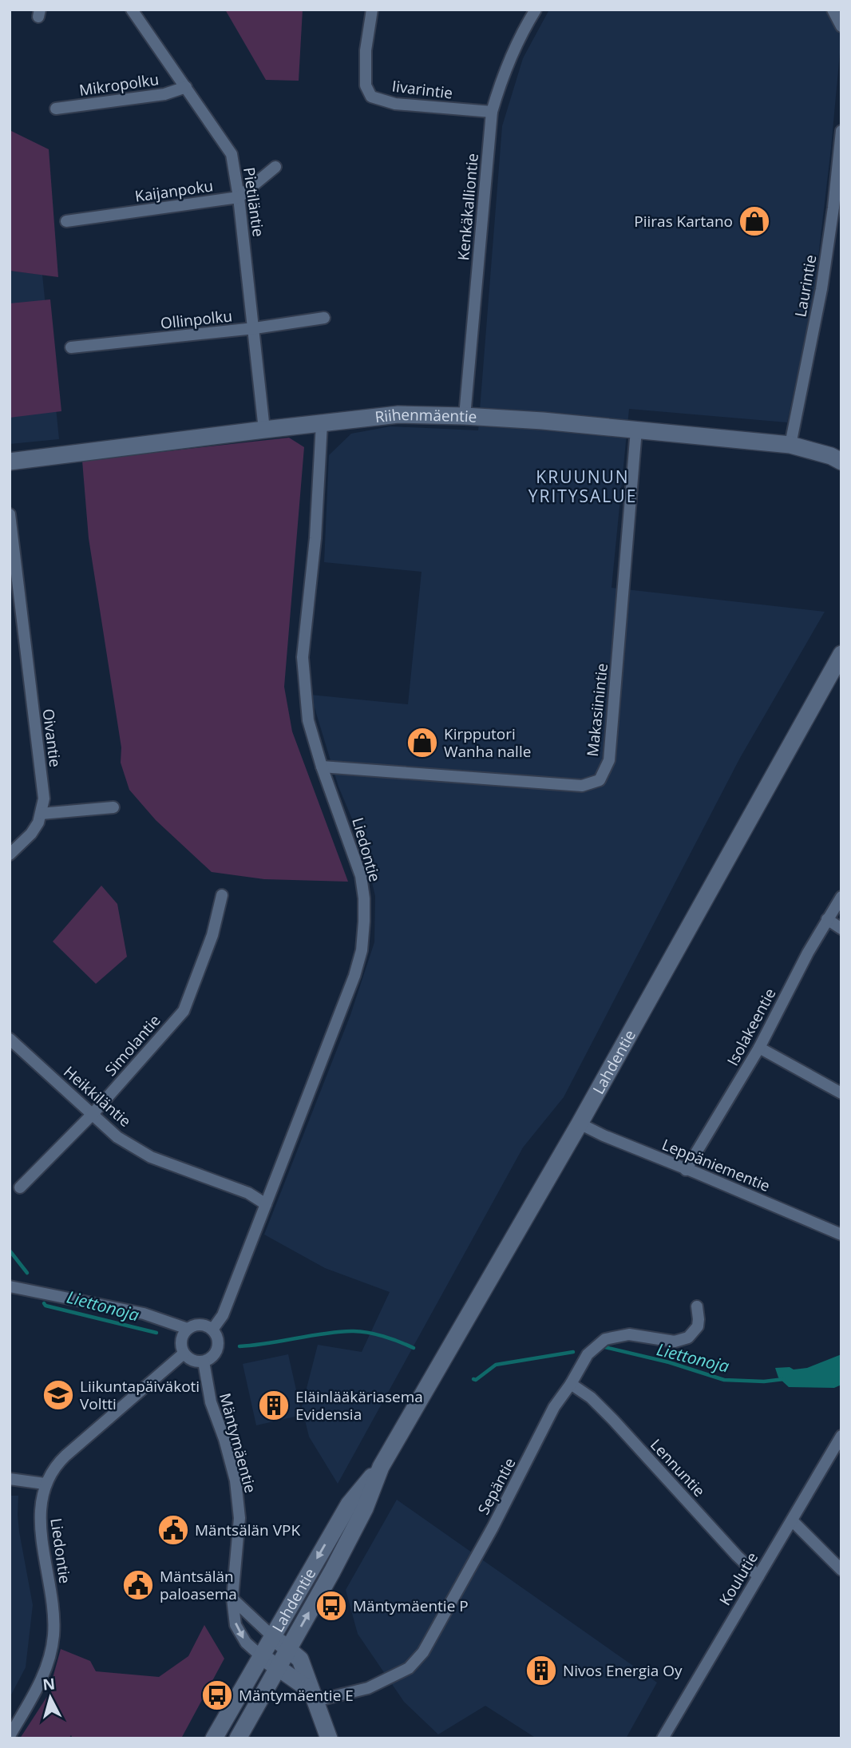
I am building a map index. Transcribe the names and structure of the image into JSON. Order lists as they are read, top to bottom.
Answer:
{
  "streets": {
    "main road": ["Riihenmäentie", "Lahdentie"],
    "street": [
      "Mikropolku",
      "Iivarintie",
      "Kaijanpoku",
      "Pietiläntie",
      "Kenkäkalliontie",
      "Laurintie",
      "Ollinpolku",
      "Makasiinintie",
      "Oivantie",
      "Liedontie",
      "Isolakeentie",
      "Simolantie",
      "Heikkiläntie",
      "Leppäniementie",
      "Mäntymäentie",
      "Lennuntie",
      "Sepäntie",
      "Koulutie"
    ]
  },
  "crossings": [
    ["Mikropolku", "Pietiläntie"],
    ["Iivarintie", "Kenkäkalliontie"],
    ["Kaijanpoku", "Pietiläntie"],
    ["Pietiläntie", "Ollinpolku"],
    ["Pietiläntie", "Riihenmäentie"],
    ["Kenkäkalliontie", "Riihenmäentie"],
    ["Laurintie", "Riihenmäentie"],
    ["Riihenmäentie", "Makasiinintie"],
    ["Riihenmäentie", "Liedontie"],
    ["Makasiinintie", "Liedontie"],
    ["Liedontie", "Heikkiläntie"],
    ["Liedontie", "Mäntymäentie"],
    ["Isolakeentie", "Leppäniementie"],
    ["Simolantie", "Heikkiläntie"],
    ["Lahdentie", "Leppäniementie"],
    ["Lahdentie", "Mäntymäentie"],
    ["Lennuntie", "Sepäntie"],
    ["Lennuntie", "Koulutie"]
  ],
  "districts": ["KRUUNUN YRITYSALUE"],
  "water": ["Liettonoja"],
  "places": {
    "shop": ["Piiras Kartano", "Kirpputori Wanha nalle"],
    "school or university": ["Liikuntapäiväkoti Voltti"],
    "building": ["Eläinlääkäriasema Evidensia", "Nivos Energia Oy"],
    "public building": ["Mäntsälän VPK", "Mäntsälän paloasema"],
    "bus stop": ["Mäntymäentie P", "Mäntymäentie E"]
  },
  "north": "top"
}
